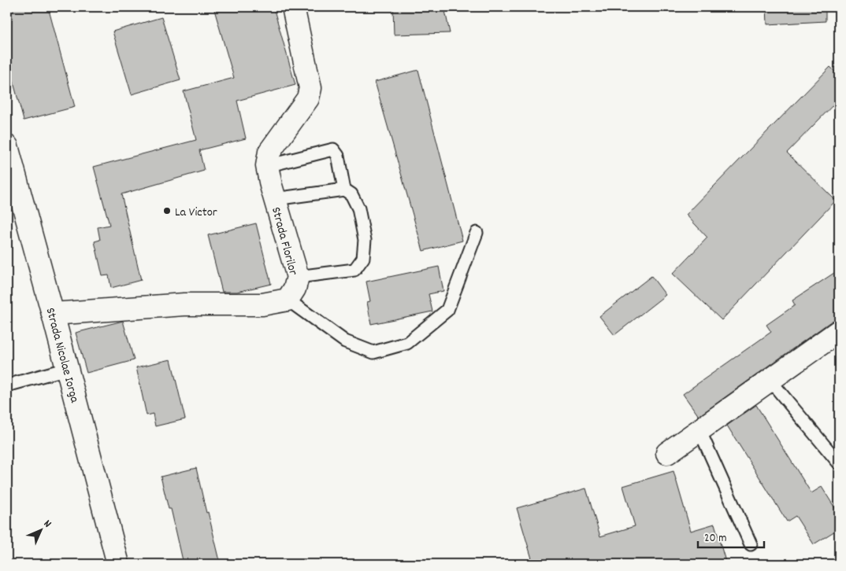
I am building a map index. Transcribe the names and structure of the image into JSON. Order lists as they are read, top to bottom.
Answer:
{
  "streets": {
    "street": ["Strada Florilor", "Strada Nicolae Iorga"]
  },
  "places": ["La Victor"],
  "scale_bar": "20 m",
  "north": "top right"
}
